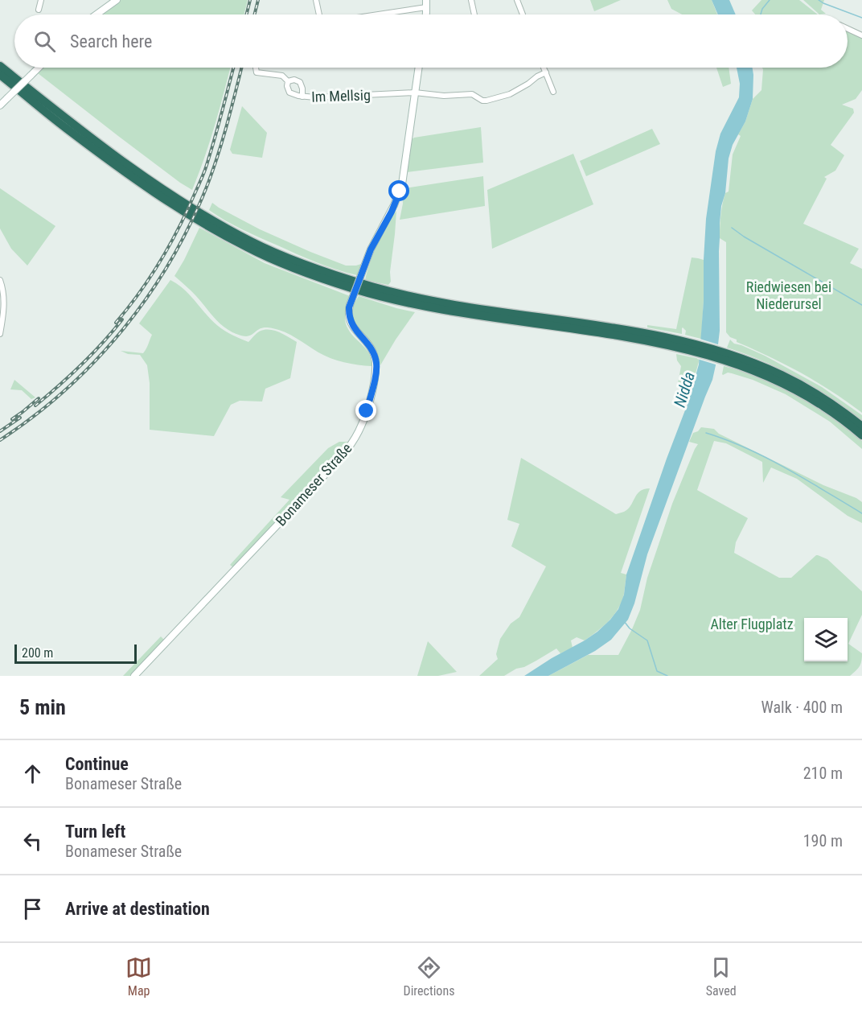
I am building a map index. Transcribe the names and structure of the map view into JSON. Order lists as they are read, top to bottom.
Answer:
{
  "streets": {
    "street": ["Im Mellsig", "Bonameser Straße"]
  },
  "crossings": [
    ["Im Mellsig", "Bonameser Straße"]
  ],
  "water": ["Nidda"],
  "parks": ["Riedwiesen bei Niederursel", "Alter Flugplatz"],
  "scale_bar": "200 m",
  "page": {
    "search": "Search here",
    "scale": "200 m",
    "heading": ["5 min", "Walk · 400 m"],
    "list": [
      ["Continue", "Bonameser Straße", "210 m"],
      ["Turn left", "Bonameser Straße", "190 m"],
      "Arrive at destination"
    ],
    "nav": ["Map", "Directions", "Saved"]
  }
}
